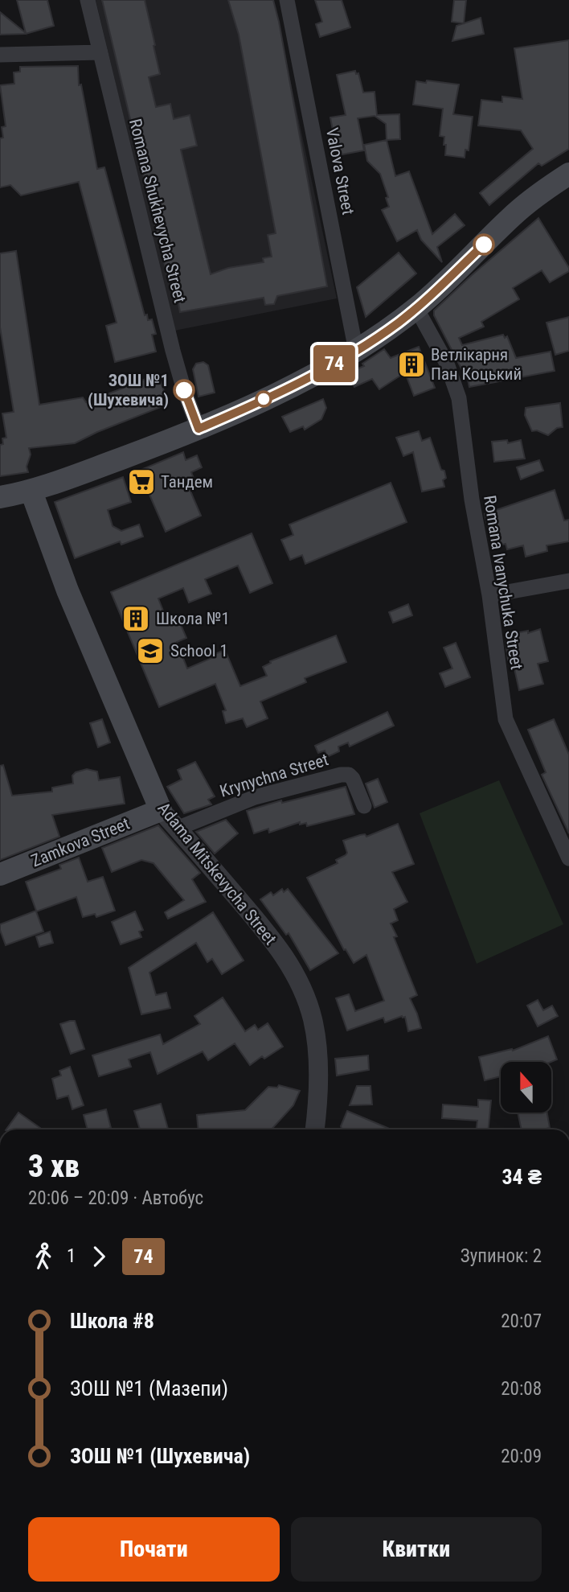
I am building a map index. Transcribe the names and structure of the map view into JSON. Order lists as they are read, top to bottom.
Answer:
{
  "streets": {
    "main road": ["Zamkova Street", "Adama Mitskevycha Street"],
    "street": [
      "Valova Street",
      "Romana Shukhevycha Street",
      "Romana Ivanychuka Street",
      "Krynychna Street"
    ]
  },
  "crossings": [
    ["Krynychna Street", "Adama Mitskevycha Street"],
    ["Zamkova Street", "Adama Mitskevycha Street"]
  ],
  "places": {
    "building": ["Ветлікарня Пан Коцький", "Школа №1"],
    "other": ["ЗОШ №1 (Шухевича)"],
    "supermarket": ["Тандем"],
    "school or university": ["School 1"]
  },
  "lines": ["bus line 74"],
  "north": "top",
  "page": {
    "on_map": "74",
    "heading": ["3 хв", "20:06 – 20:09 · Автобус", "34 ₴"],
    "legs": ["1", "74", "Зупинок: 2"],
    "list": [
      {
        "name": "Школа #8",
        "value": "20:07"
      },
      {
        "name": "ЗОШ №1 (Мазепи)",
        "value": "20:08"
      },
      {
        "name": "ЗОШ №1 (Шухевича)",
        "value": "20:09"
      }
    ],
    "buttons": ["Почати", "Квитки"]
  }
}
